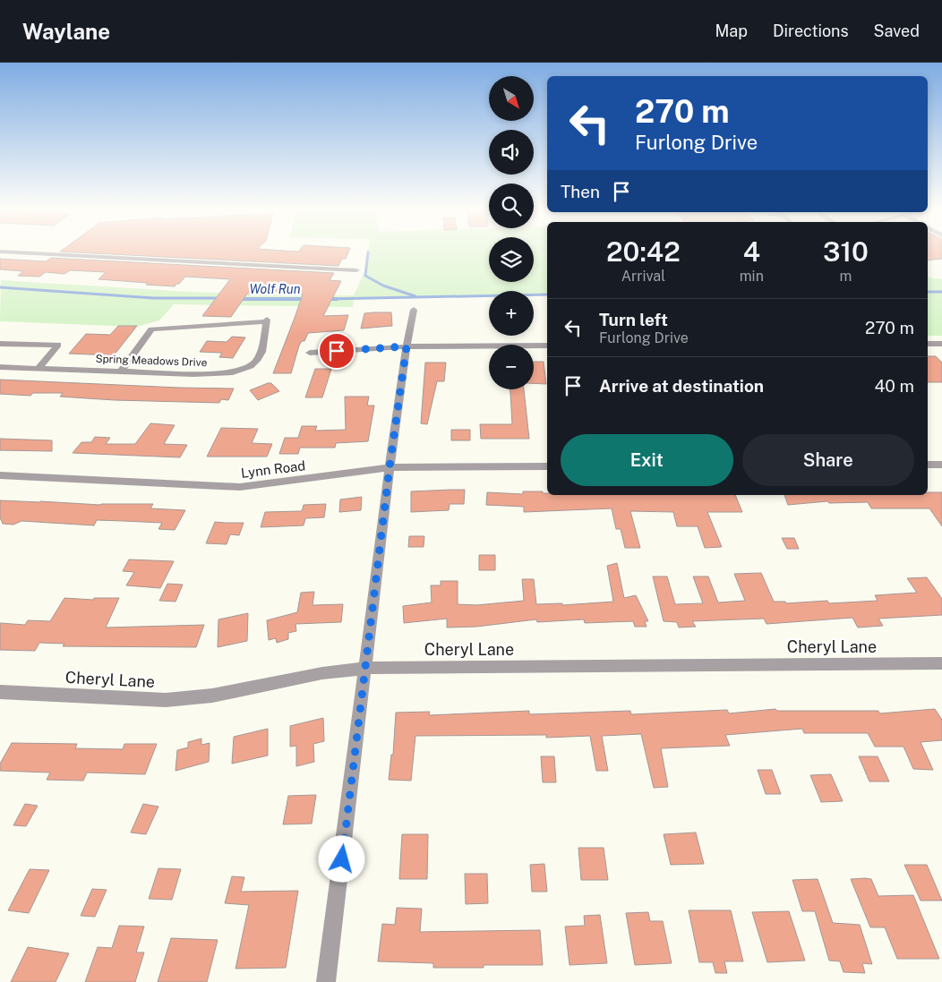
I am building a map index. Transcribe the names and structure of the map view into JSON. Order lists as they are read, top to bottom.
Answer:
{
  "streets": {
    "street": ["Spring Meadows Drive", "Lynn Road", "Cheryl Lane"]
  },
  "water": ["Wolf Run"],
  "north": "bottom right",
  "page": {
    "header": "Waylane",
    "nav": ["Map", "Directions", "Saved"],
    "map_buttons": ["+", "−"],
    "turn": ["270 m", "Furlong Drive"],
    "then": "Then",
    "eta": [
      "20:42",
      "Arrival",
      "4",
      "min",
      "310",
      "m"
    ],
    "list": [
      {
        "name": "Turn left",
        "note": "Furlong Drive",
        "value": "270 m"
      },
      {
        "name": "Arrive at destination",
        "value": "40 m"
      }
    ],
    "buttons": ["Exit", "Share"]
  }
}
